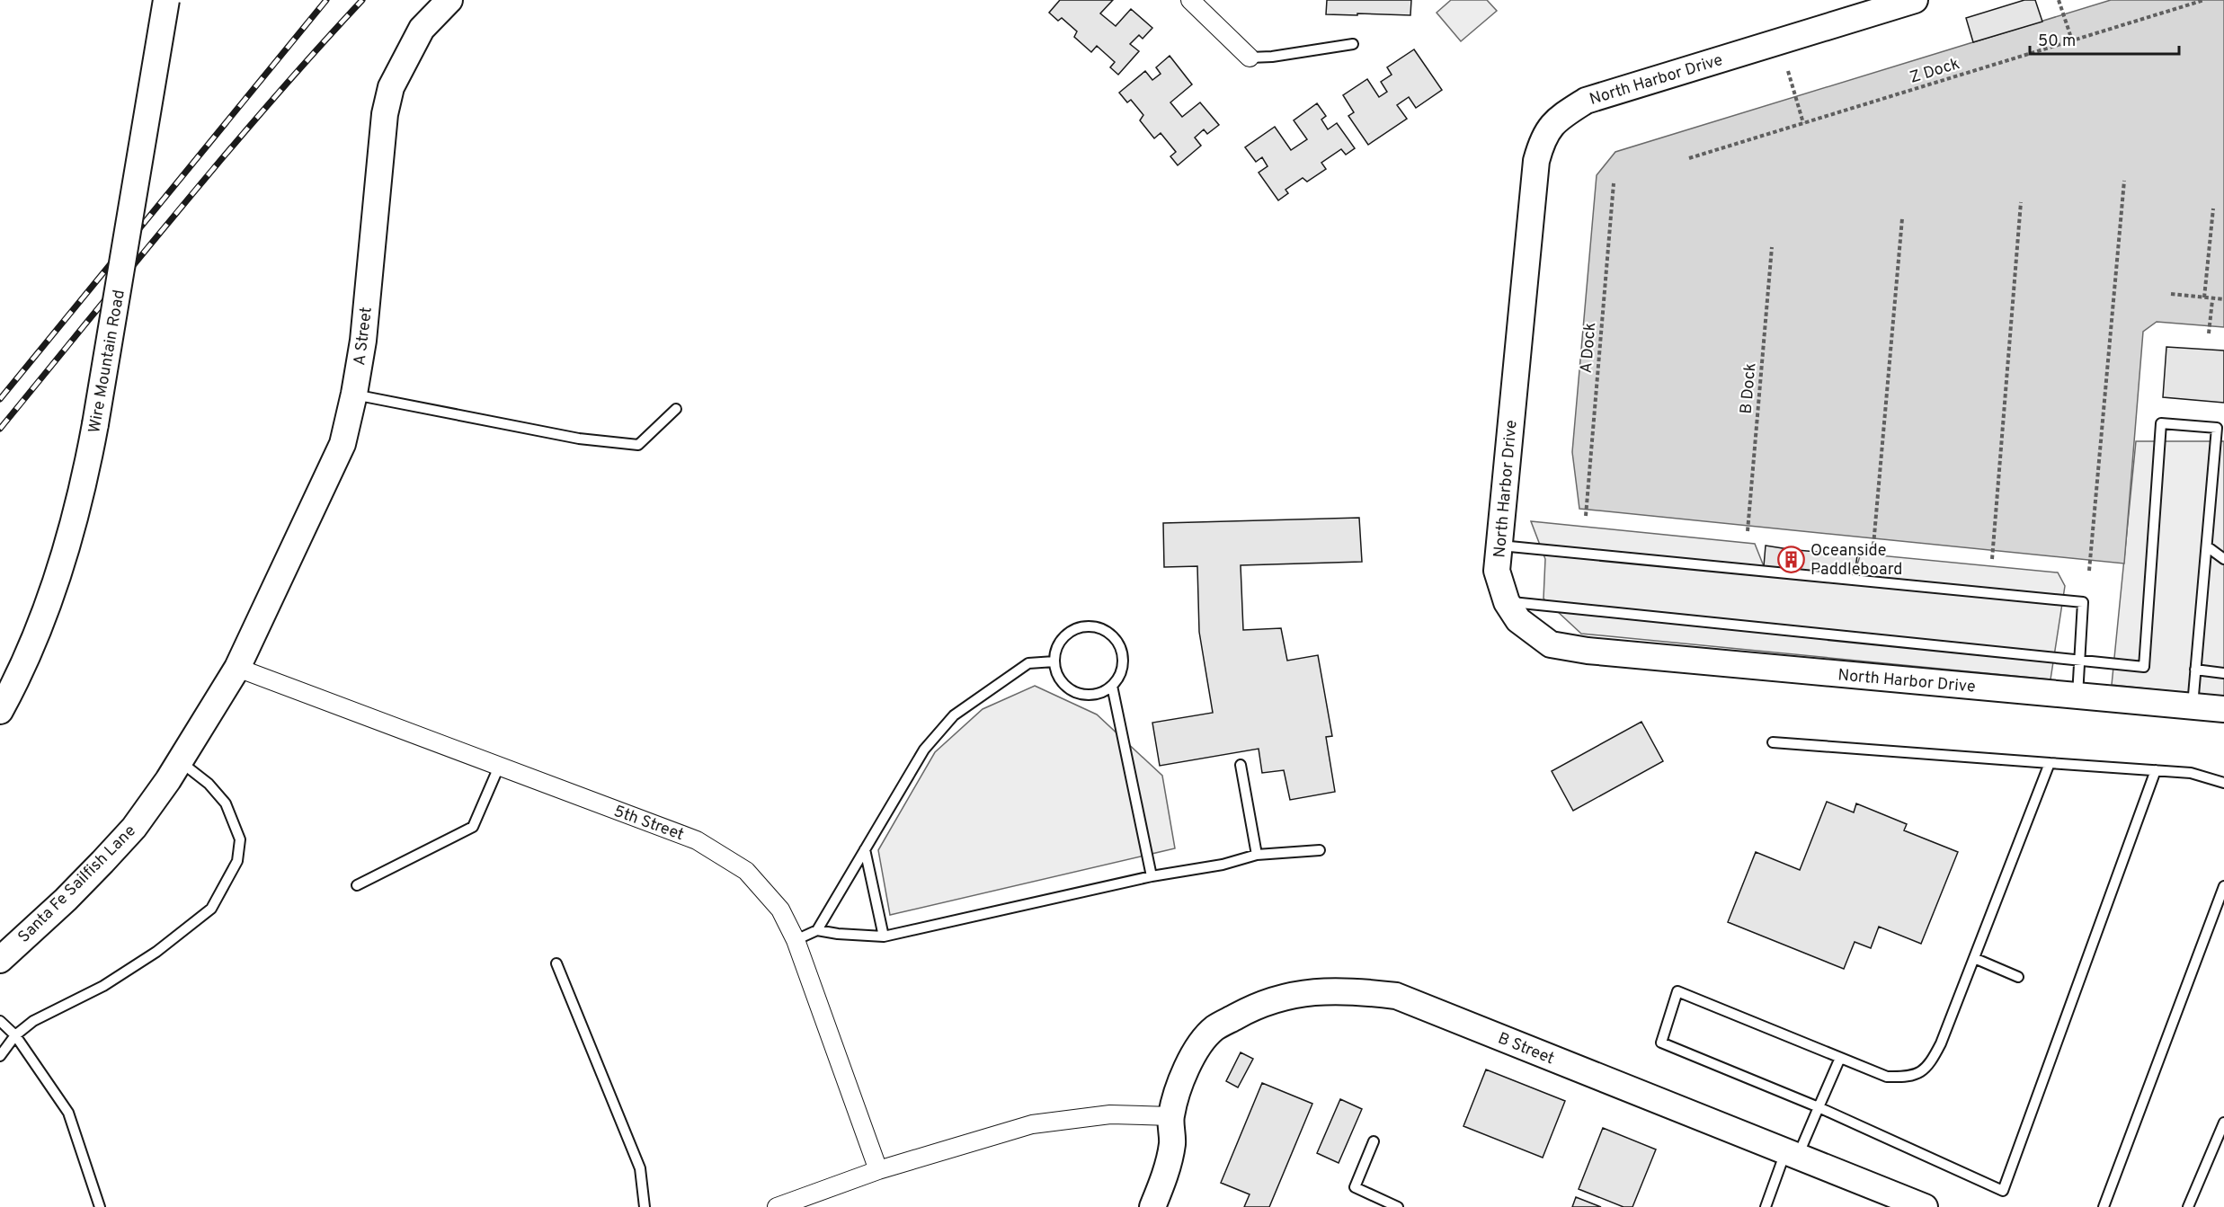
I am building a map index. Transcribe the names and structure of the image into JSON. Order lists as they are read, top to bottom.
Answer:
{
  "streets": {
    "street": [
      "North Harbor Drive",
      "A Street",
      "Wire Mountain Road",
      "5th Street",
      "Santa Fe Sailfish Lane",
      "B Street"
    ],
    "path": ["Z Dock", "A Dock", "B Dock"]
  },
  "crossings": [
    ["A Street", "5th Street"],
    ["A Street", "Santa Fe Sailfish Lane"],
    ["5th Street", "Santa Fe Sailfish Lane"]
  ],
  "places": {
    "building": ["Oceanside Paddleboard"]
  },
  "scale_bar": "50 m"
}
